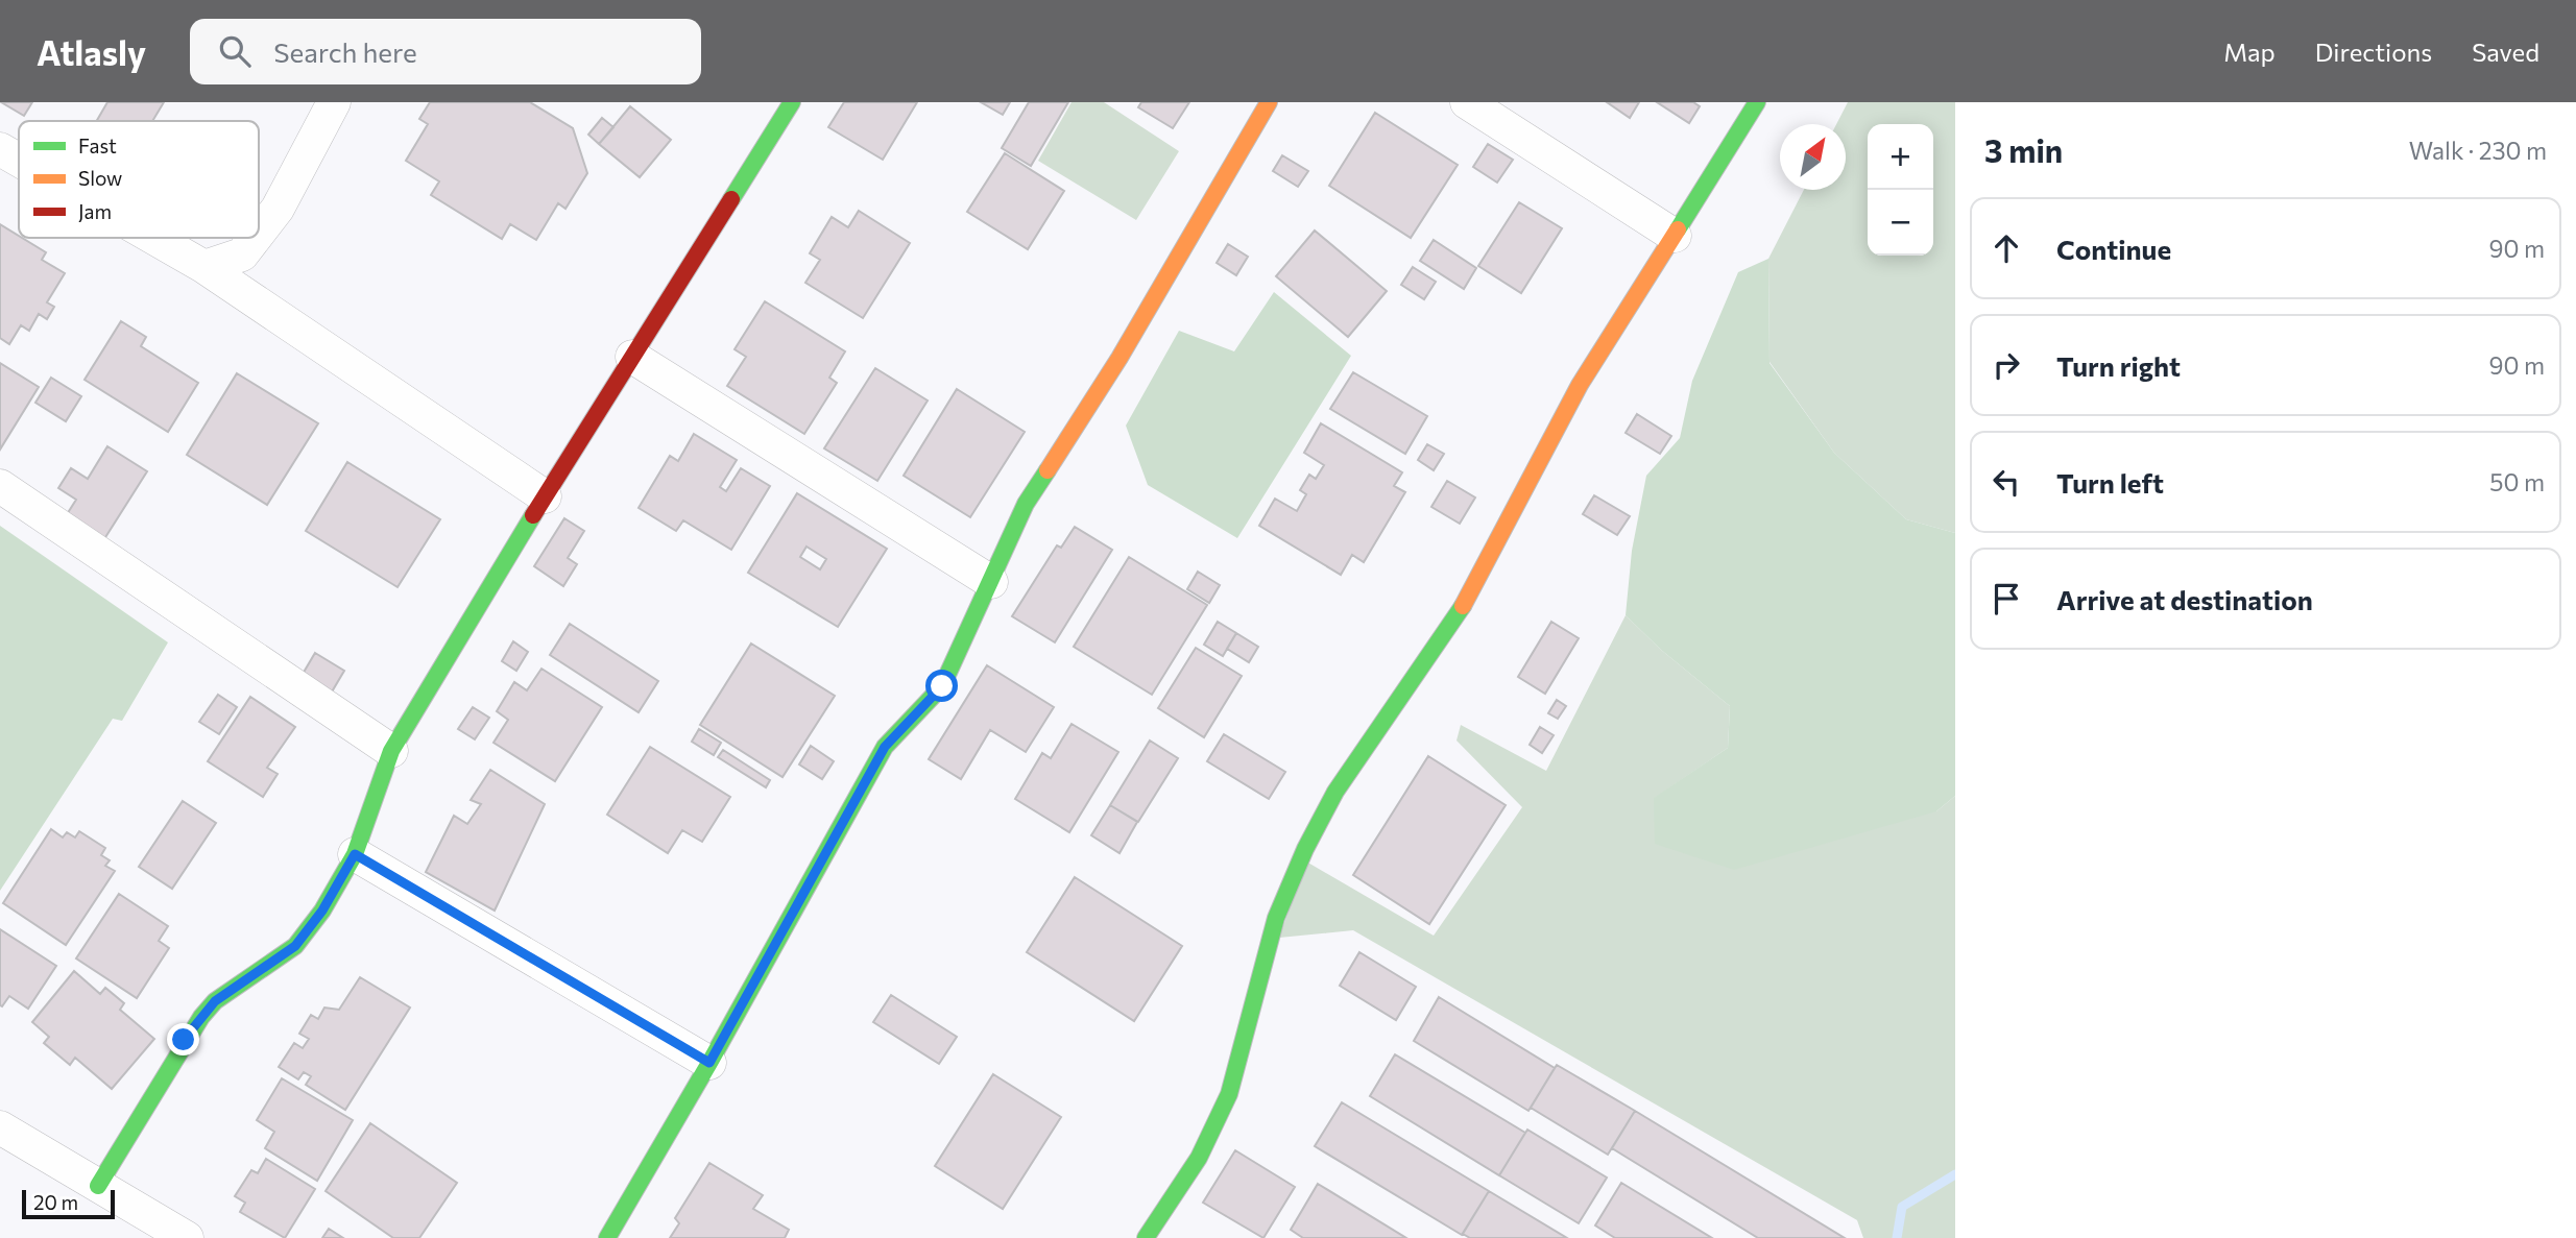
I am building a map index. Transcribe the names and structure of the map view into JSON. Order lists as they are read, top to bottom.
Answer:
{
  "legend": ["Fast", "Slow", "Jam"],
  "scale_bar": "20 m",
  "north": "top right",
  "page": {
    "header": "Atlasly",
    "search": "Search here",
    "nav": ["Map", "Directions", "Saved"],
    "heading": ["3 min", "Walk · 230 m"],
    "map_buttons": ["+", "−"],
    "list": [
      ["Continue", "90 m"],
      ["Turn right", "90 m"],
      ["Turn left", "50 m"],
      "Arrive at destination"
    ],
    "scale": "20 m"
  }
}
